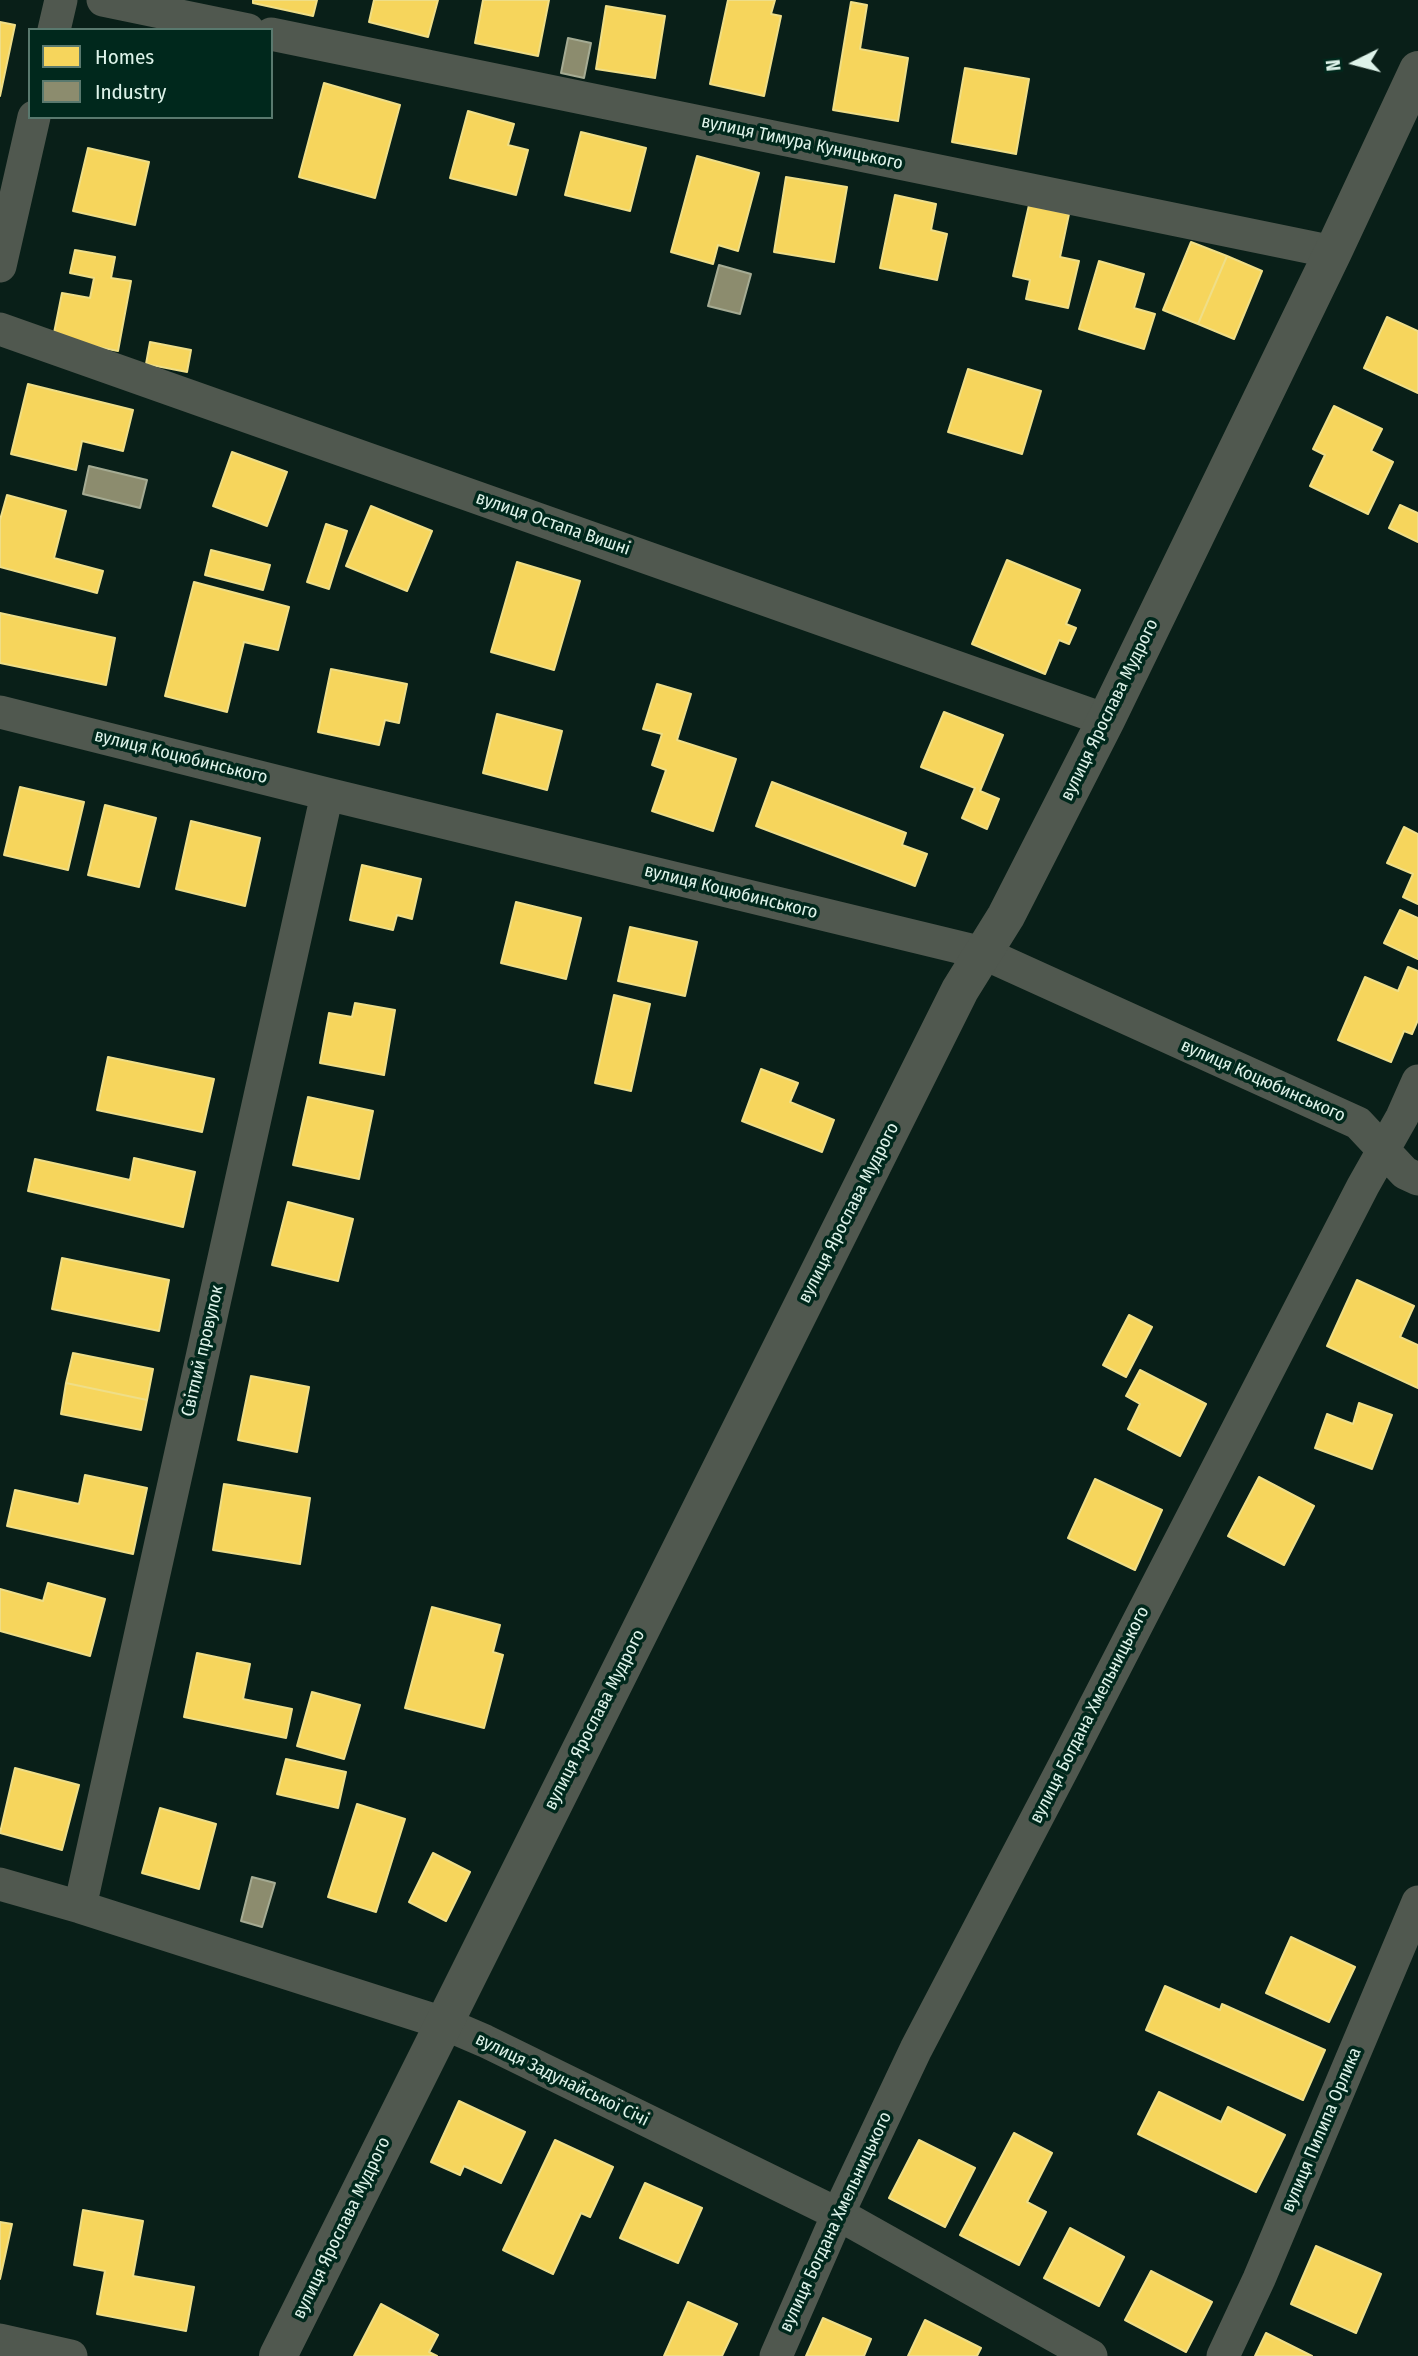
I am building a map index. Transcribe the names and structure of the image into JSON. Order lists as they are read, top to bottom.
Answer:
{
  "streets": {
    "street": [
      "вулиця Тимура Куницького",
      "вулиця Остапа Вишні",
      "вулиця Ярослава Мудрого",
      "вулиця Коцюбинського",
      "Світлий провулок",
      "вулиця Богдана Хмельницького",
      "вулиця Задунайської Січі",
      "вулиця Пилипа Орлика"
    ]
  },
  "crossings": [
    ["вулиця Тимура Куницького", "вулиця Ярослава Мудрого"],
    ["вулиця Остапа Вишні", "вулиця Ярослава Мудрого"],
    ["вулиця Ярослава Мудрого", "вулиця Коцюбинського"],
    ["вулиця Ярослава Мудрого", "вулиця Задунайської Січі"],
    ["вулиця Коцюбинського", "Світлий провулок"],
    ["вулиця Коцюбинського", "вулиця Богдана Хмельницького"],
    ["Світлий провулок", "вулиця Задунайської Січі"],
    ["вулиця Богдана Хмельницького", "вулиця Задунайської Січі"]
  ],
  "legend": ["Homes", "Industry"],
  "north": "left"
}
